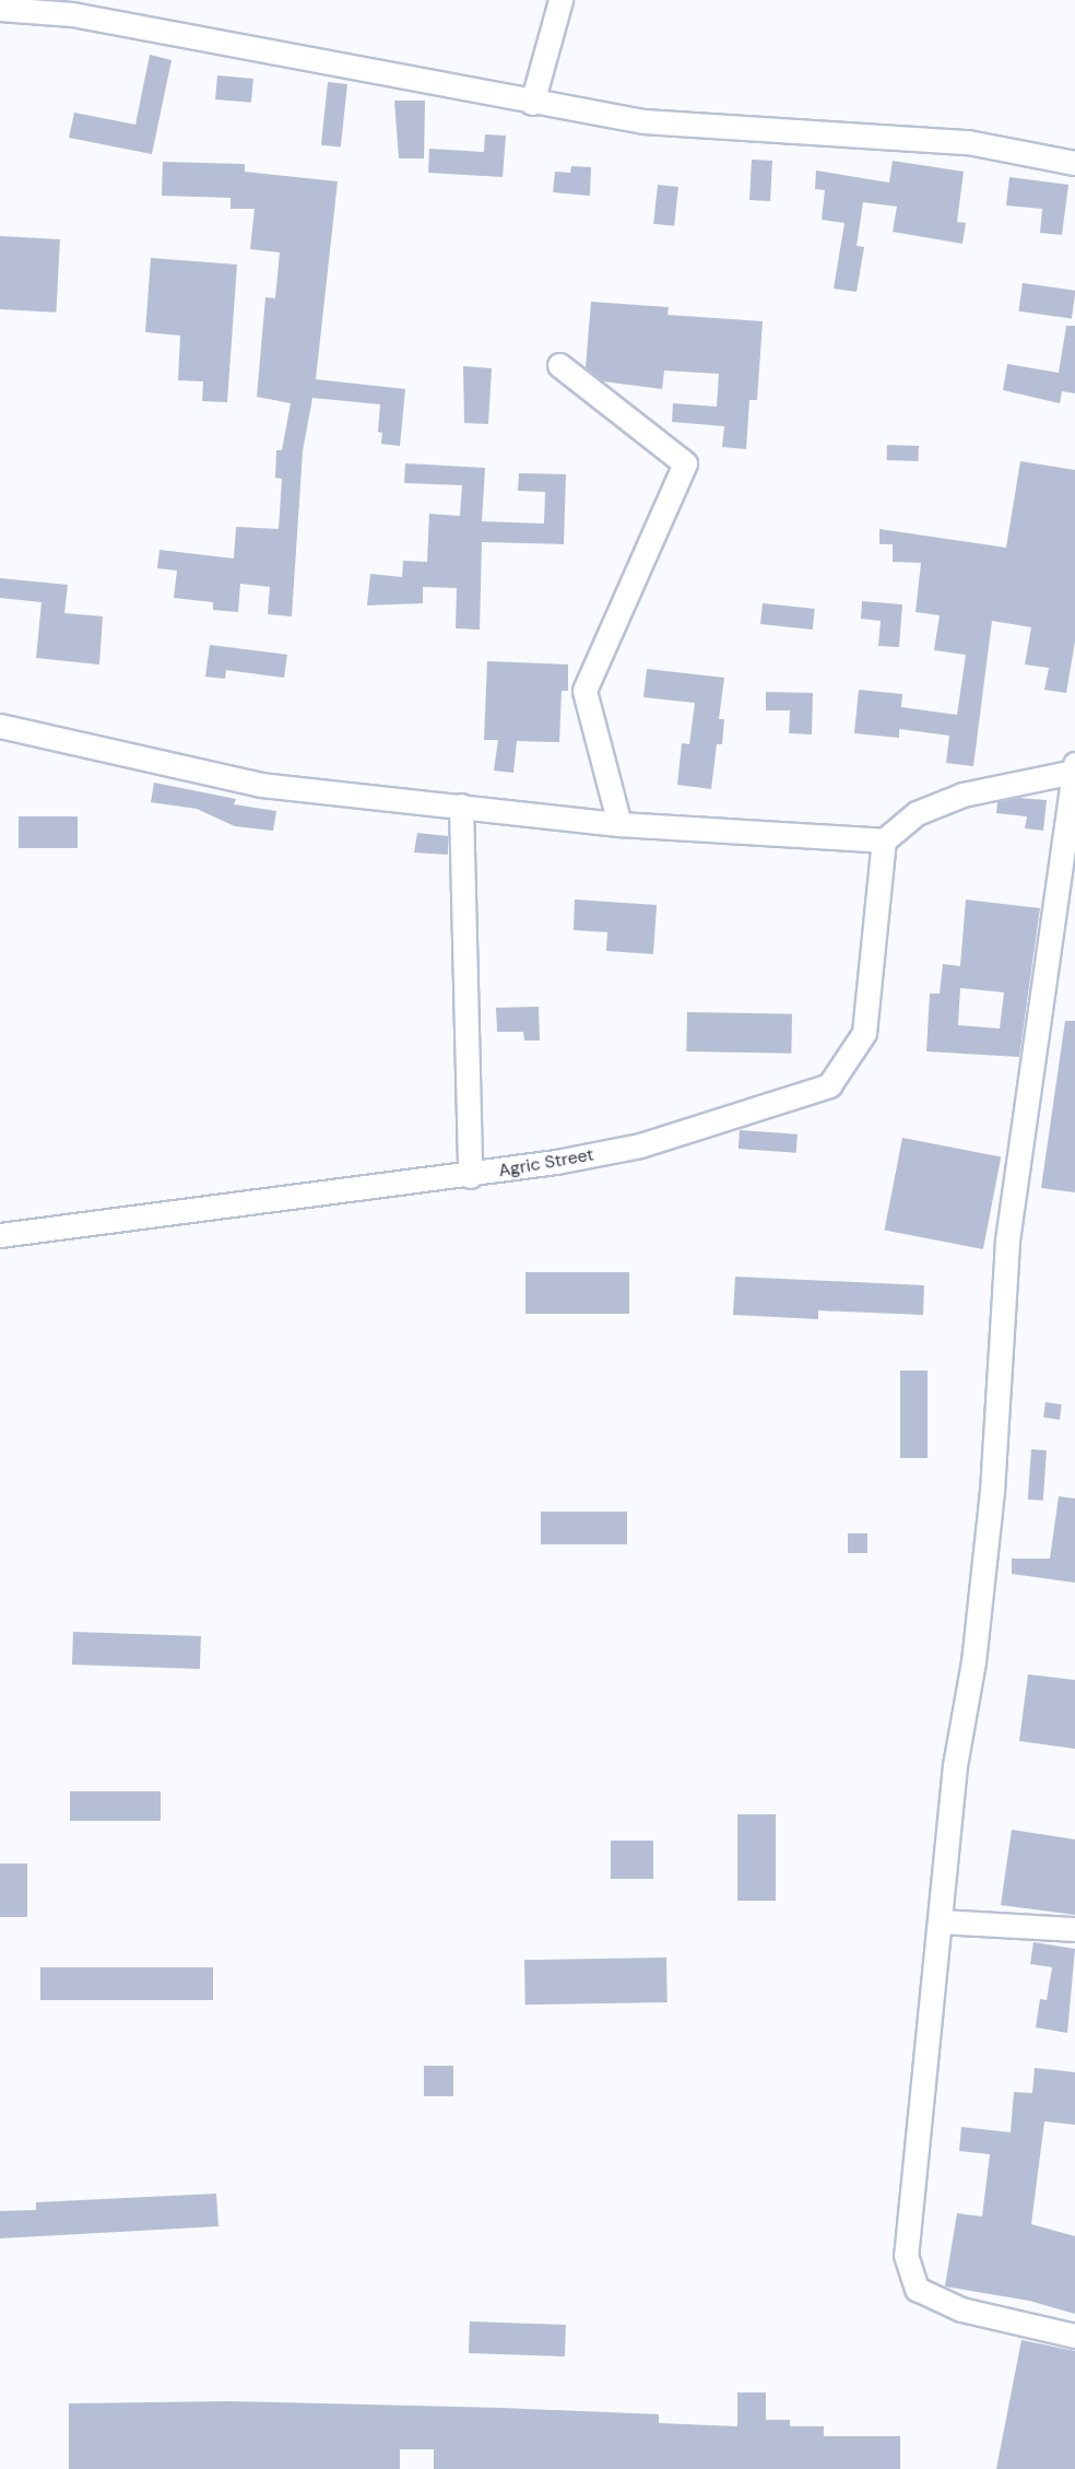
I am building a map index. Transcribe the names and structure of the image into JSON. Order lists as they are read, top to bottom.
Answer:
{
  "streets": {
    "street": ["Agric Street"]
  }
}
